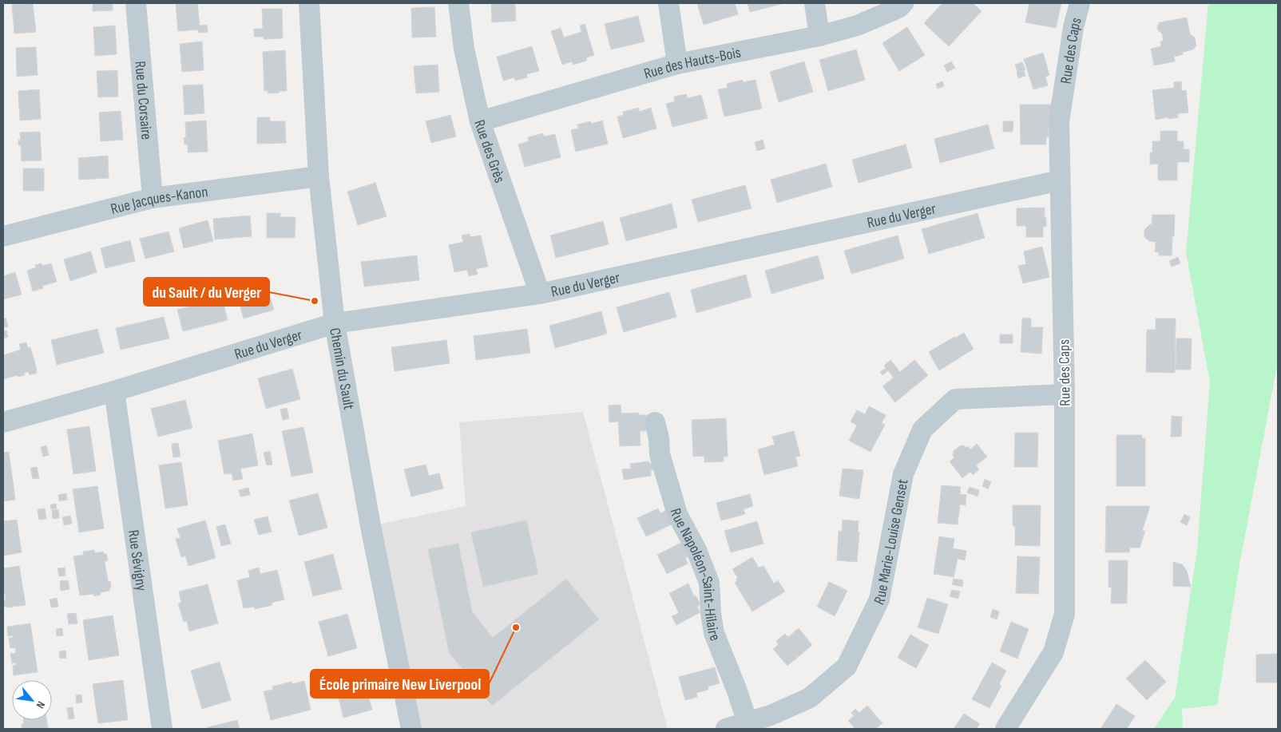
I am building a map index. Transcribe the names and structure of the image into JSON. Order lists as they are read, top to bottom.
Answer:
{
  "streets": {
    "street": [
      "Rue des Caps",
      "Rue des Hauts-Bois",
      "Rue du Corsaire",
      "Rue des Grès",
      "Rue Jacques-Kanon",
      "Rue du Verger",
      "Chemin du Sault",
      "Rue Marie-Louise Genset",
      "Rue Sévigny",
      "Rue Napoléon-Saint-Hilaire"
    ]
  },
  "crossings": [
    ["Rue des Caps", "Rue du Verger"],
    ["Rue des Caps", "Rue Marie-Louise Genset"],
    ["Rue des Hauts-Bois", "Rue des Grès"],
    ["Rue du Corsaire", "Rue Jacques-Kanon"],
    ["Rue des Grès", "Rue du Verger"],
    ["Rue Jacques-Kanon", "Chemin du Sault"],
    ["Rue du Verger", "Chemin du Sault"],
    ["Rue du Verger", "Rue Sévigny"],
    ["Rue Marie-Louise Genset", "Rue Napoléon-Saint-Hilaire"]
  ],
  "places": ["du Sault / du Verger", "École primaire New Liverpool"],
  "north": "bottom right"
}
